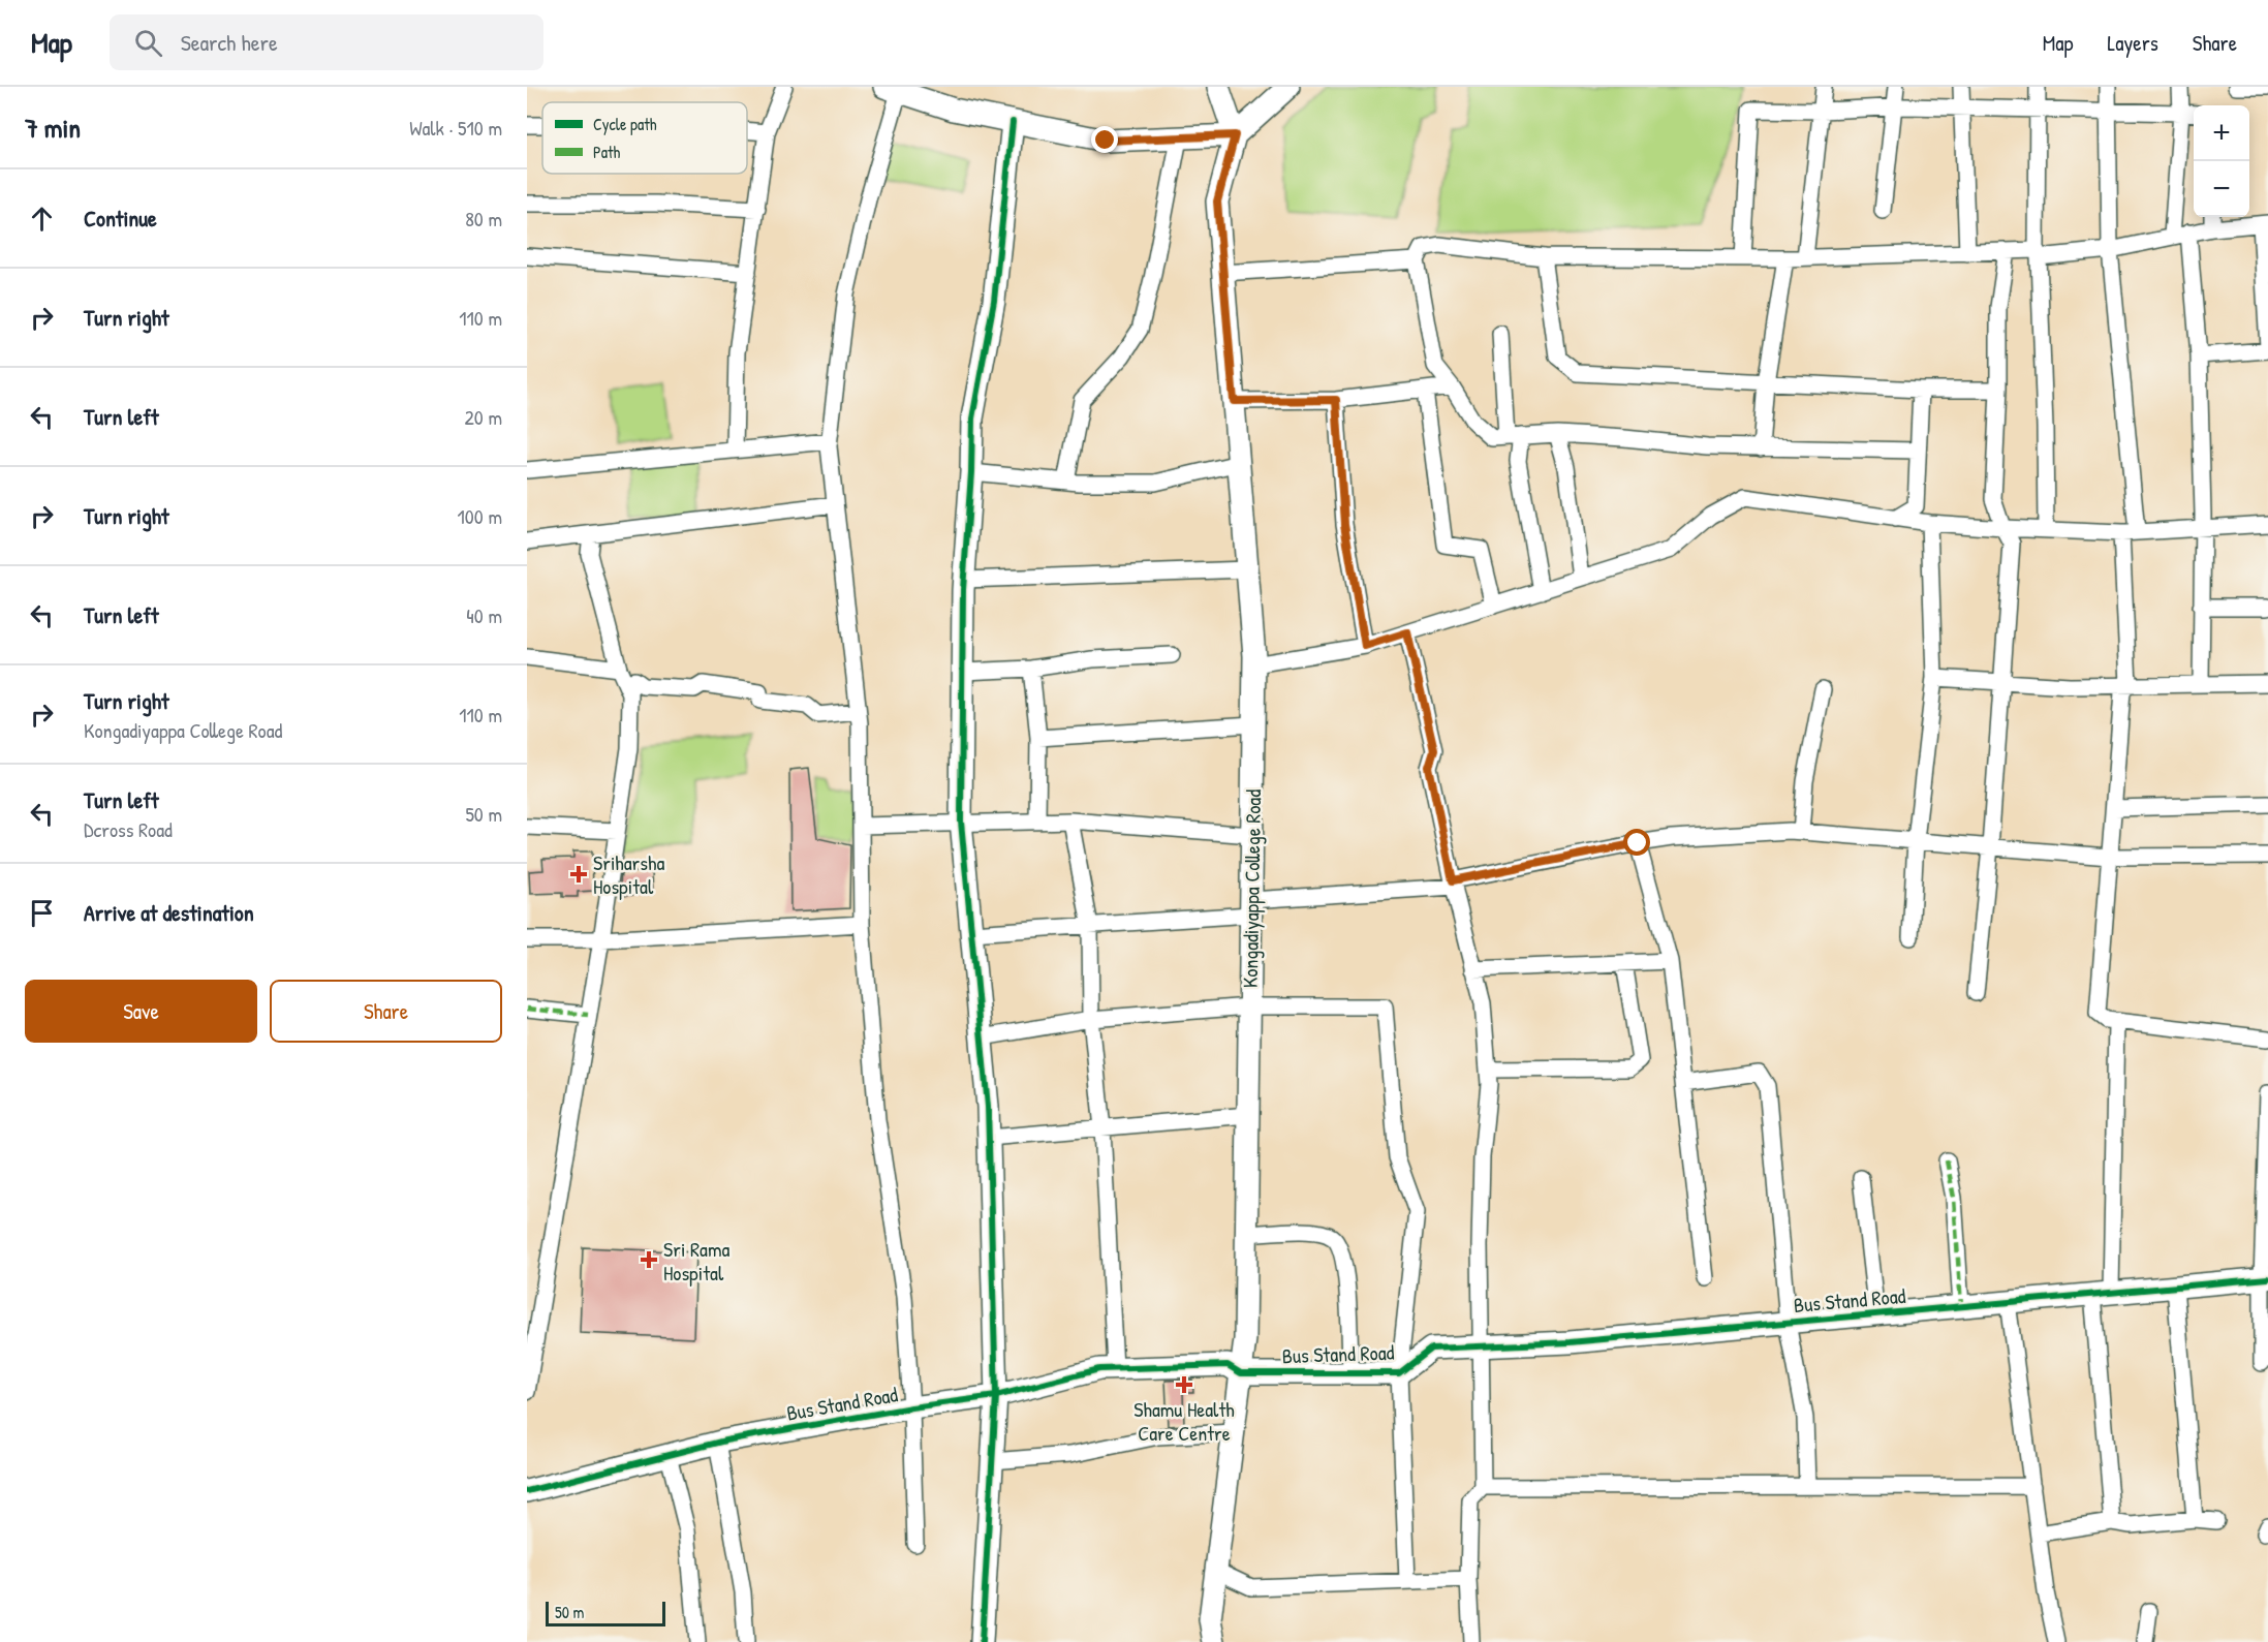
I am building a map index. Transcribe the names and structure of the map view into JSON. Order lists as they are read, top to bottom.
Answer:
{
  "streets": {
    "street": ["Kongadiyappa College Road", "Bus Stand Road"]
  },
  "crossings": [
    ["Kongadiyappa College Road", "Bus Stand Road"]
  ],
  "places": {
    "health": ["Sriharsha Hospital", "Sri Rama Hospital", "Shamu Health Care Centre"]
  },
  "legend": ["Cycle path", "Path"],
  "scale_bar": "50 m",
  "page": {
    "header": "Map",
    "search": "Search here",
    "nav": ["Map", "Layers", "Share"],
    "heading": ["7 min", "Walk · 510 m"],
    "map_buttons": ["+", "−"],
    "list": [
      ["Continue", "80 m"],
      ["Turn right", "110 m"],
      ["Turn left", "20 m"],
      ["Turn right", "100 m"],
      ["Turn left", "40 m"],
      ["Turn right", "Kongadiyappa College Road", "110 m"],
      ["Turn left", "Dcross Road", "50 m"],
      "Arrive at destination"
    ],
    "buttons": ["Save", "Share"],
    "scale": "50 m"
  }
}
